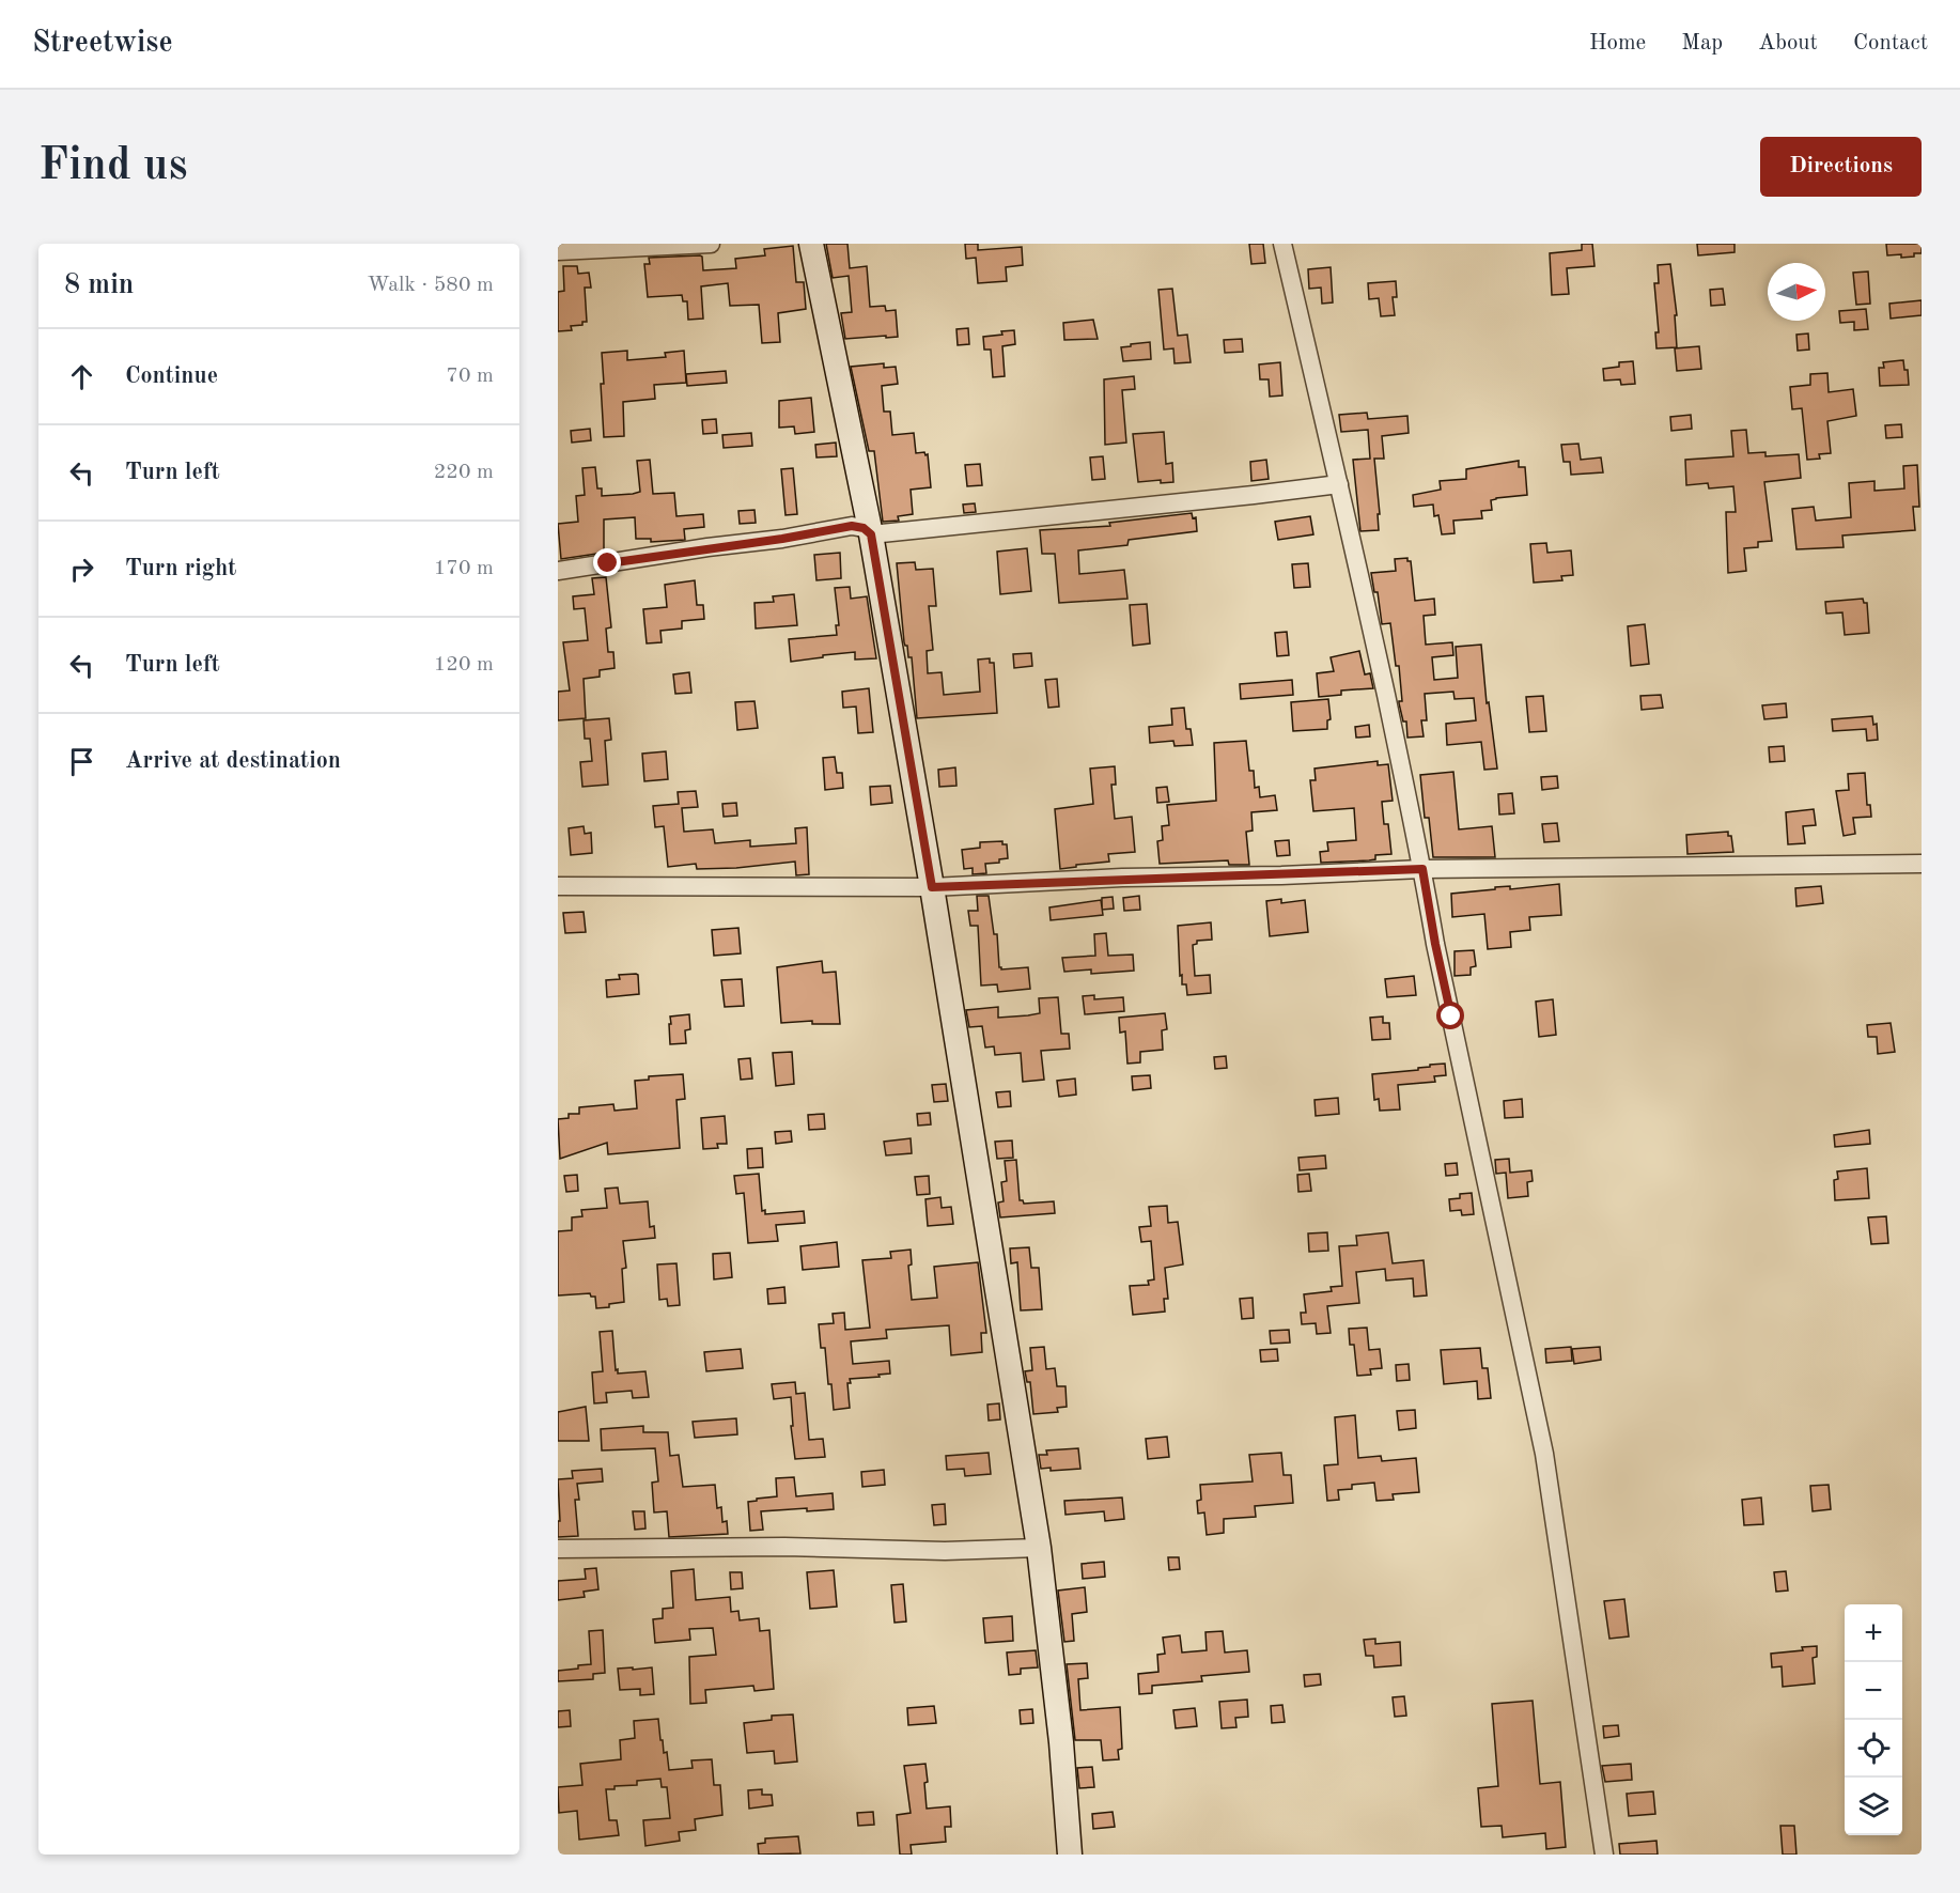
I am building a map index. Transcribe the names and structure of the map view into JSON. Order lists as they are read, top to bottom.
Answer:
{
  "north": "right",
  "page": {
    "header": "Streetwise",
    "nav": [
      "Home",
      "Map",
      "About",
      "Contact"
    ],
    "buttons": "Directions",
    "title": "Find us",
    "heading": ["8 min", "Walk · 580 m"],
    "list": [
      ["Continue", "70 m"],
      ["Turn left", "220 m"],
      ["Turn right", "170 m"],
      ["Turn left", "120 m"],
      "Arrive at destination"
    ],
    "map_buttons": ["+", "−"]
  }
}
